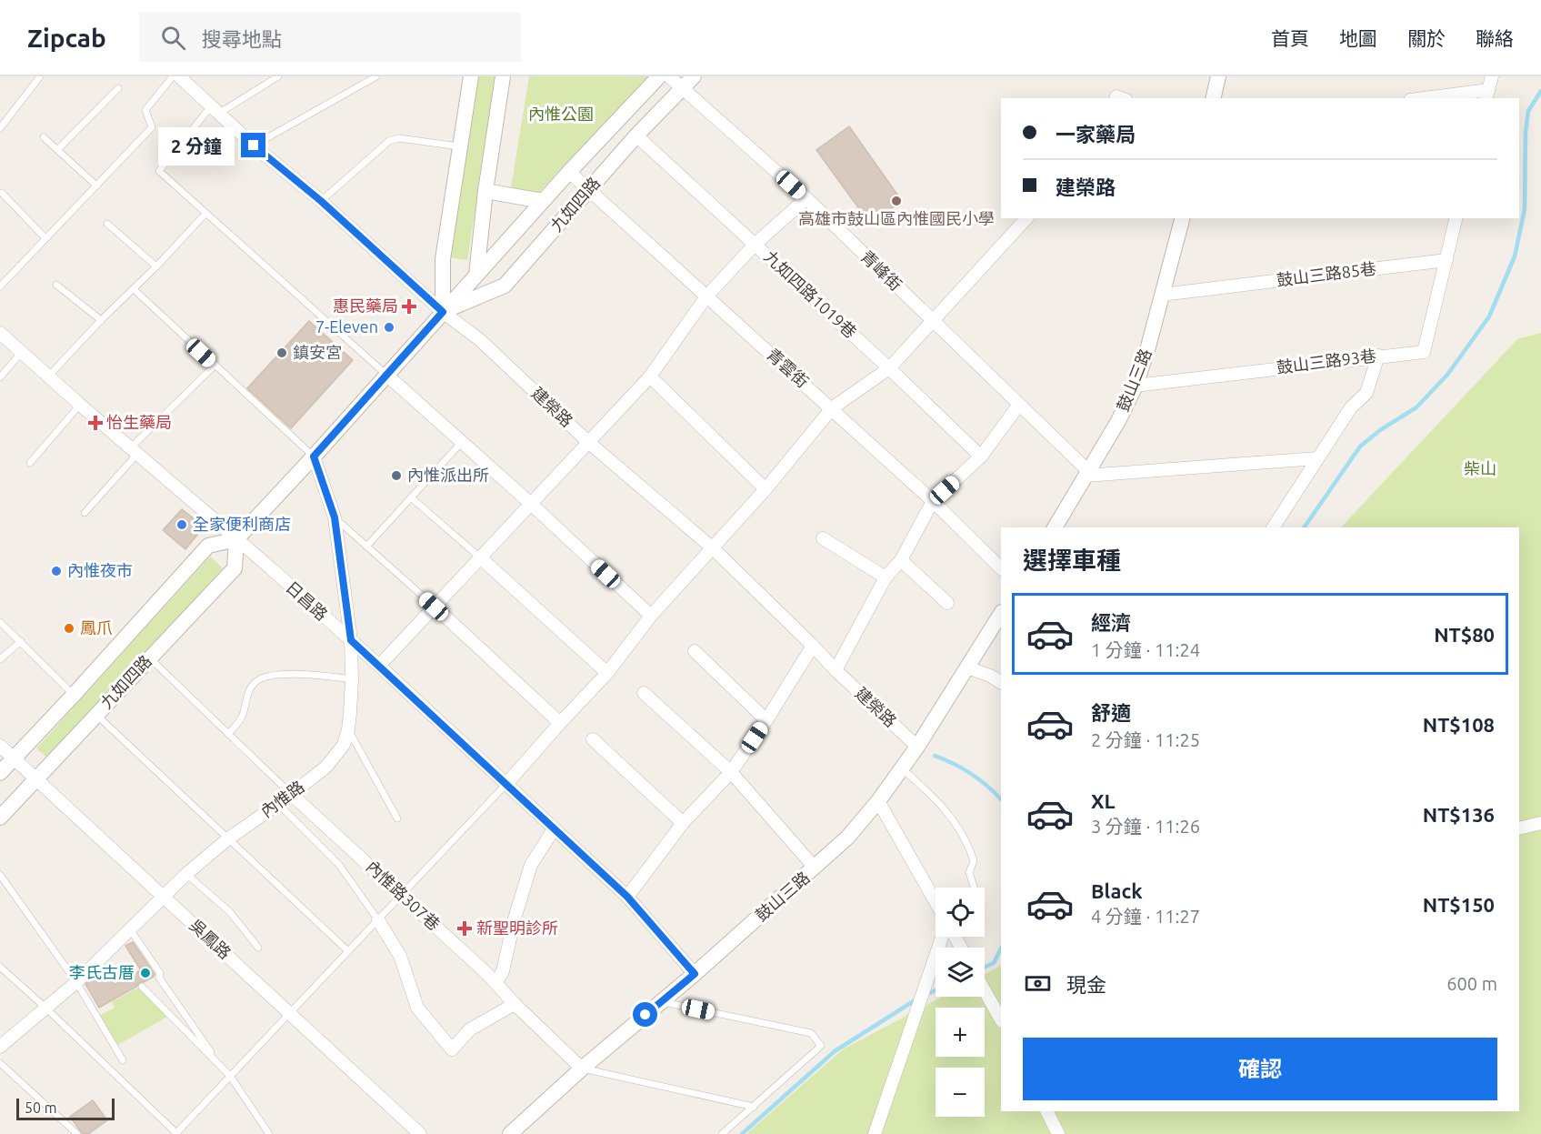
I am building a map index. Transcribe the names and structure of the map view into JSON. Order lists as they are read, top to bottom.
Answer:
{
  "streets": {
    "street": [
      "九如四路",
      "青峰街",
      "鼓山三路85巷",
      "九如四路1019巷",
      "鼓山三路93巷",
      "青雲街",
      "鼓山三路",
      "建榮路",
      "日昌路",
      "內惟路",
      "內惟路307巷",
      "吳鳳路"
    ]
  },
  "crossings": [
    ["九如四路", "青峰街"],
    ["九如四路", "九如四路1019巷"],
    ["九如四路", "青雲街"],
    ["九如四路", "建榮路"],
    ["九如四路", "日昌路"],
    ["九如四路", "內惟路"],
    ["九如四路", "吳鳳路"],
    ["青峰街", "鼓山三路"],
    ["鼓山三路85巷", "鼓山三路93巷"],
    ["鼓山三路85巷", "鼓山三路"],
    ["鼓山三路93巷", "鼓山三路"],
    ["鼓山三路", "建榮路"],
    ["鼓山三路", "日昌路"],
    ["鼓山三路", "內惟路307巷"],
    ["日昌路", "內惟路"],
    ["內惟路", "內惟路307巷"],
    ["內惟路", "吳鳳路"]
  ],
  "parks": ["內惟公園", "柴山"],
  "places": {
    "other": [
      "高雄市鼓山區內惟國民小學",
      "7-Eleven",
      "鎮安宮",
      "內惟派出所",
      "全家便利商店",
      "內惟夜市",
      "鳳爪",
      "李氏古厝"
    ],
    "health": ["惠民藥局", "怡生藥局", "新聖明診所"]
  },
  "scale_bar": "50 m",
  "page": {
    "header": "Zipcab",
    "search": "搜尋地點",
    "nav": [
      "首頁",
      "地圖",
      "關於",
      "聯絡"
    ],
    "banner": ["一家藥局", "建榮路"],
    "bubble": "2 分鐘",
    "heading": "選擇車種",
    "list": [
      {
        "name": "經濟",
        "note": "1 分鐘 · 11:24",
        "value": "NT$80"
      },
      {
        "name": "舒適",
        "note": "2 分鐘 · 11:25",
        "value": "NT$108"
      },
      {
        "name": "XL",
        "note": "3 分鐘 · 11:26",
        "value": "NT$136"
      },
      {
        "name": "Black",
        "note": "4 分鐘 · 11:27",
        "value": "NT$150"
      }
    ],
    "map_buttons": ["+", "−"],
    "pay": ["現金", "600 m"],
    "buttons": "確認",
    "scale": "50 m"
  }
}
